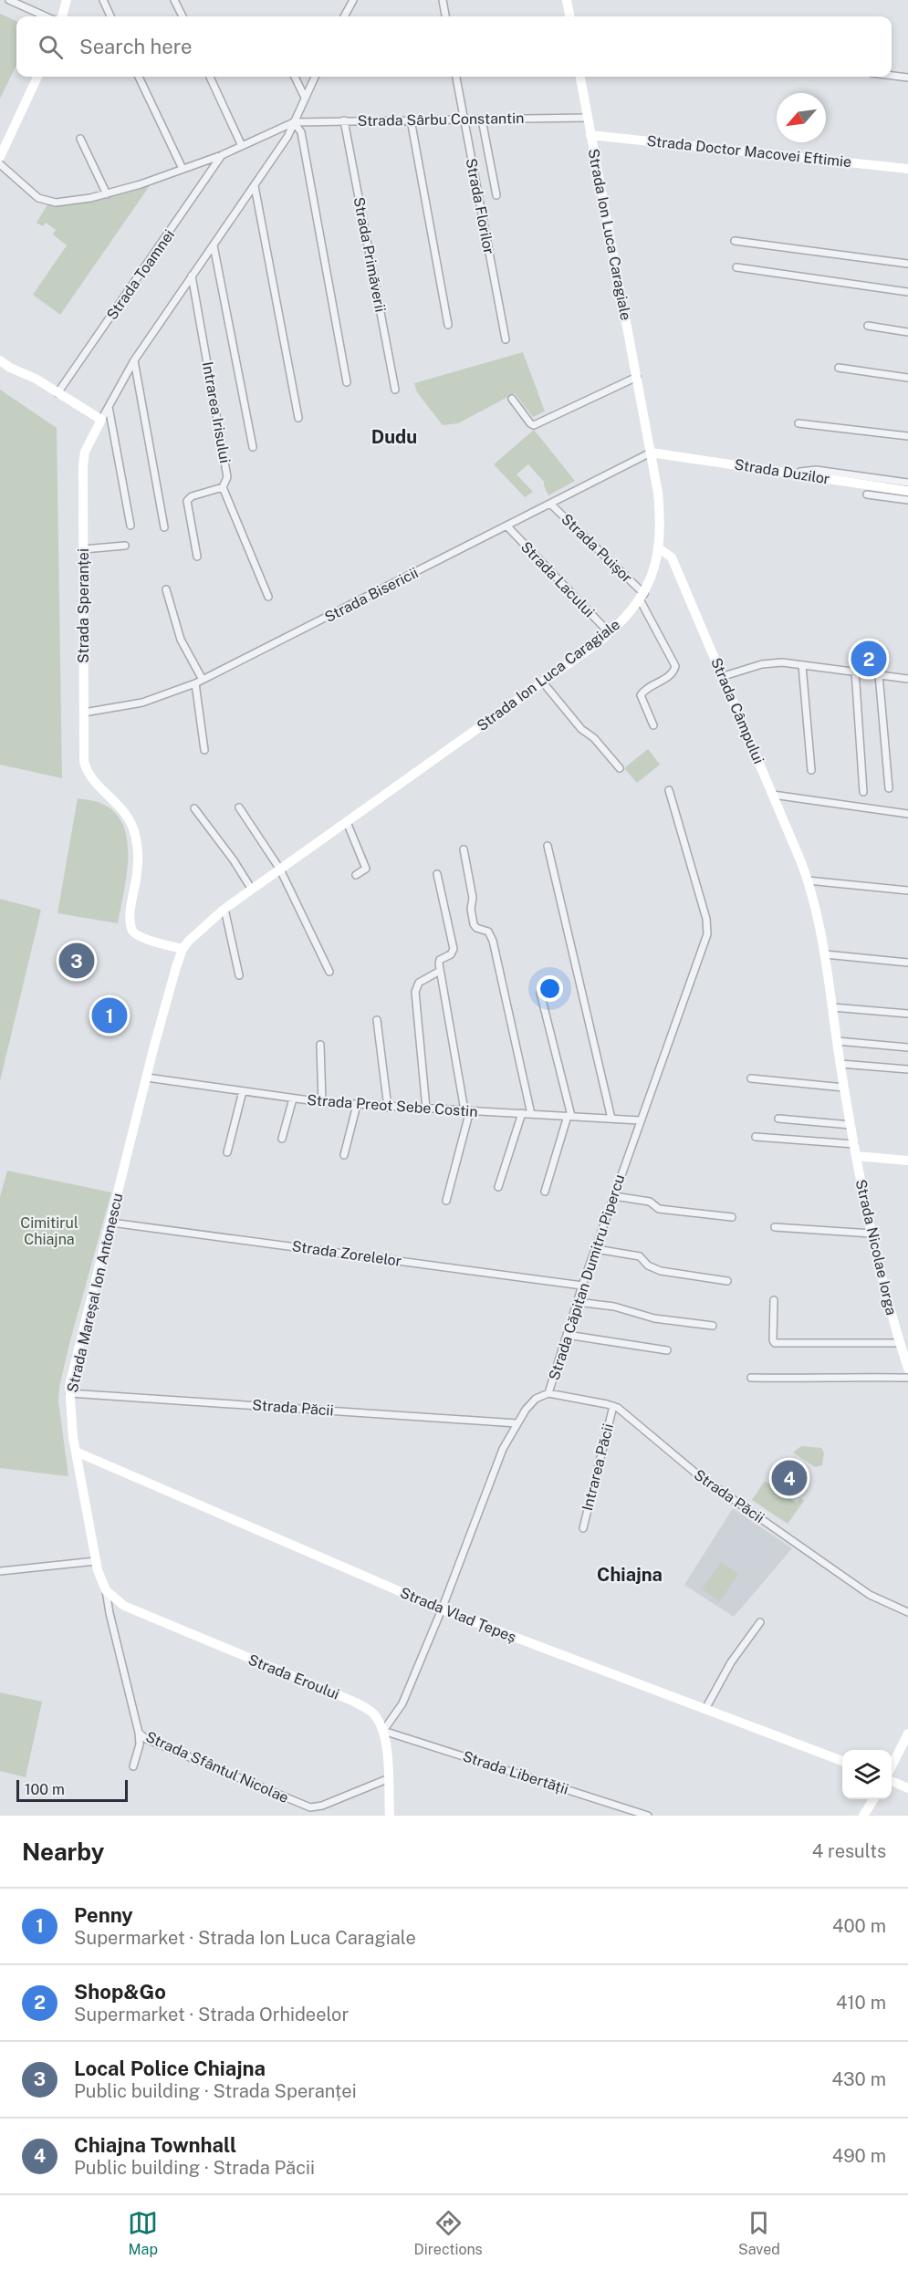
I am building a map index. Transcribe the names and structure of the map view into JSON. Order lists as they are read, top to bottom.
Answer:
{
  "streets": {
    "street": [
      "Strada Sârbu Constantin",
      "Strada Doctor Macovei Eftimie",
      "Strada Florilor",
      "Strada Ion Luca Caragiale",
      "Strada Primăverii",
      "Strada Toamnei",
      "Intrarea Irisului",
      "Strada Duzilor",
      "Strada Puișor",
      "Strada Lacului",
      "Strada Bisericii",
      "Strada Speranței",
      "Strada Câmpului",
      "Strada Preot Sebe Costin",
      "Strada Nicolae Iorga",
      "Strada Zorelelor",
      "Strada Căpitan Dumitru Pipercu",
      "Strada Mareșal Ion Antonescu",
      "Strada Păcii",
      "Intrarea Păcii",
      "Strada Vlad Țepeș",
      "Strada Eroului",
      "Strada Sfântul Nicolae",
      "Strada Libertății"
    ]
  },
  "crossings": [
    ["Strada Sârbu Constantin", "Strada Florilor"],
    ["Strada Sârbu Constantin", "Strada Ion Luca Caragiale"],
    ["Strada Sârbu Constantin", "Strada Primăverii"],
    ["Strada Sârbu Constantin", "Strada Speranței"],
    ["Strada Doctor Macovei Eftimie", "Strada Ion Luca Caragiale"],
    ["Strada Ion Luca Caragiale", "Strada Duzilor"],
    ["Strada Ion Luca Caragiale", "Strada Puișor"],
    ["Strada Ion Luca Caragiale", "Strada Lacului"],
    ["Strada Ion Luca Caragiale", "Strada Bisericii"],
    ["Strada Ion Luca Caragiale", "Strada Speranței"],
    ["Strada Ion Luca Caragiale", "Strada Câmpului"],
    ["Strada Ion Luca Caragiale", "Strada Preot Sebe Costin"],
    ["Strada Ion Luca Caragiale", "Strada Mareșal Ion Antonescu"],
    ["Intrarea Irisului", "Strada Speranței"],
    ["Strada Duzilor", "Strada Bisericii"],
    ["Strada Puișor", "Strada Bisericii"],
    ["Strada Lacului", "Strada Bisericii"],
    ["Strada Bisericii", "Strada Speranței"],
    ["Strada Câmpului", "Strada Nicolae Iorga"],
    ["Strada Preot Sebe Costin", "Strada Căpitan Dumitru Pipercu"],
    ["Strada Preot Sebe Costin", "Strada Mareșal Ion Antonescu"],
    ["Strada Zorelelor", "Strada Căpitan Dumitru Pipercu"],
    ["Strada Zorelelor", "Strada Mareșal Ion Antonescu"],
    ["Strada Căpitan Dumitru Pipercu", "Strada Păcii"],
    ["Strada Căpitan Dumitru Pipercu", "Strada Vlad Țepeș"],
    ["Strada Căpitan Dumitru Pipercu", "Strada Eroului"],
    ["Strada Căpitan Dumitru Pipercu", "Strada Libertății"],
    ["Strada Mareșal Ion Antonescu", "Strada Păcii"],
    ["Strada Mareșal Ion Antonescu", "Strada Vlad Țepeș"],
    ["Strada Mareșal Ion Antonescu", "Strada Eroului"],
    ["Strada Mareșal Ion Antonescu", "Strada Sfântul Nicolae"],
    ["Strada Păcii", "Intrarea Păcii"],
    ["Strada Eroului", "Strada Libertății"]
  ],
  "districts": ["Dudu", "Chiajna"],
  "parks": ["Cimitirul Chiajna"],
  "scale_bar": "100 m",
  "north": "bottom left",
  "page": {
    "search": "Search here",
    "pins": [
      "2",
      "3",
      "1",
      "4"
    ],
    "scale": "100 m",
    "heading": ["Nearby", "4 results"],
    "list": [
      {
        "mark": "1",
        "name": "Penny",
        "note": "Supermarket · Strada Ion Luca Caragiale",
        "value": "400 m"
      },
      {
        "mark": "2",
        "name": "Shop&Go",
        "note": "Supermarket · Strada Orhideelor",
        "value": "410 m"
      },
      {
        "mark": "3",
        "name": "Local Police Chiajna",
        "note": "Public building · Strada Speranței",
        "value": "430 m"
      },
      {
        "mark": "4",
        "name": "Chiajna Townhall",
        "note": "Public building · Strada Păcii",
        "value": "490 m"
      }
    ],
    "nav": ["Map", "Directions", "Saved"]
  }
}
